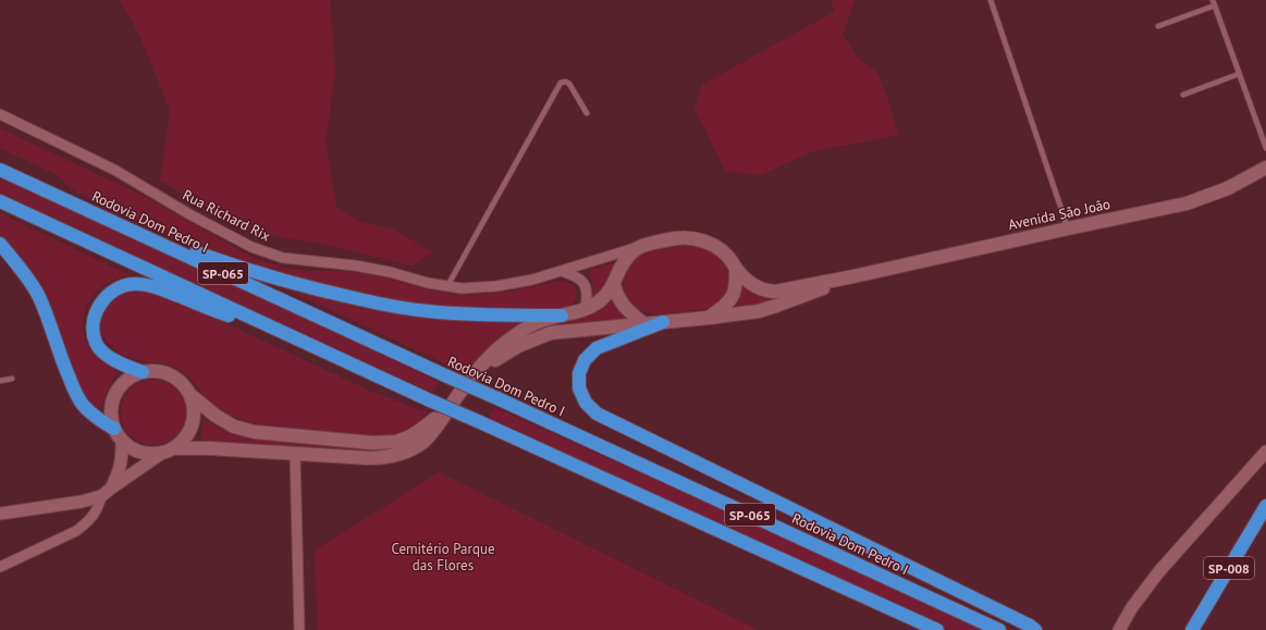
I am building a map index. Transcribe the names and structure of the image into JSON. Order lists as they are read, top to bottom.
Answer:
{
  "streets": {
    "highway": ["Rodovia Dom Pedro I", "SP-065", "SP-008"],
    "main road": ["Avenida São João"],
    "street": ["Rua Richard Rix"]
  },
  "parks": ["Cemitério Parque das Flores"]
}
